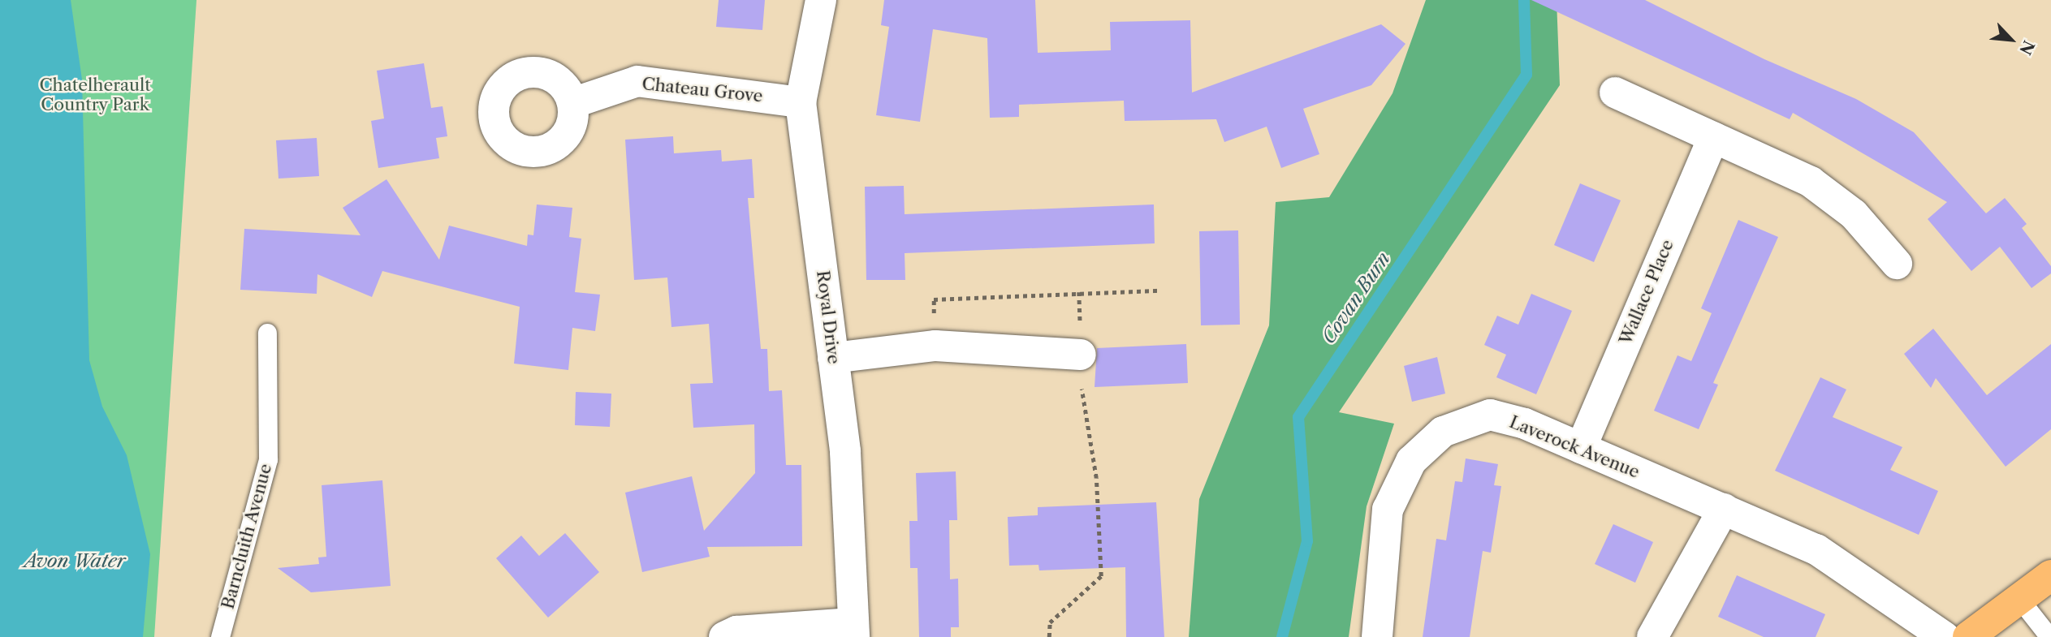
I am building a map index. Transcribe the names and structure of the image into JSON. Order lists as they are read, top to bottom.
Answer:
{
  "streets": {
    "street": [
      "Chateau Grove",
      "Wallace Place",
      "Royal Drive",
      "Laverock Avenue"
    ],
    "lane": ["Barncluith Avenue"]
  },
  "crossings": [
    ["Chateau Grove", "Royal Drive"],
    ["Wallace Place", "Laverock Avenue"]
  ],
  "water": ["Covan Burn", "Avon Water"],
  "parks": ["Chatelherault Country Park"],
  "north": "bottom right"
}
